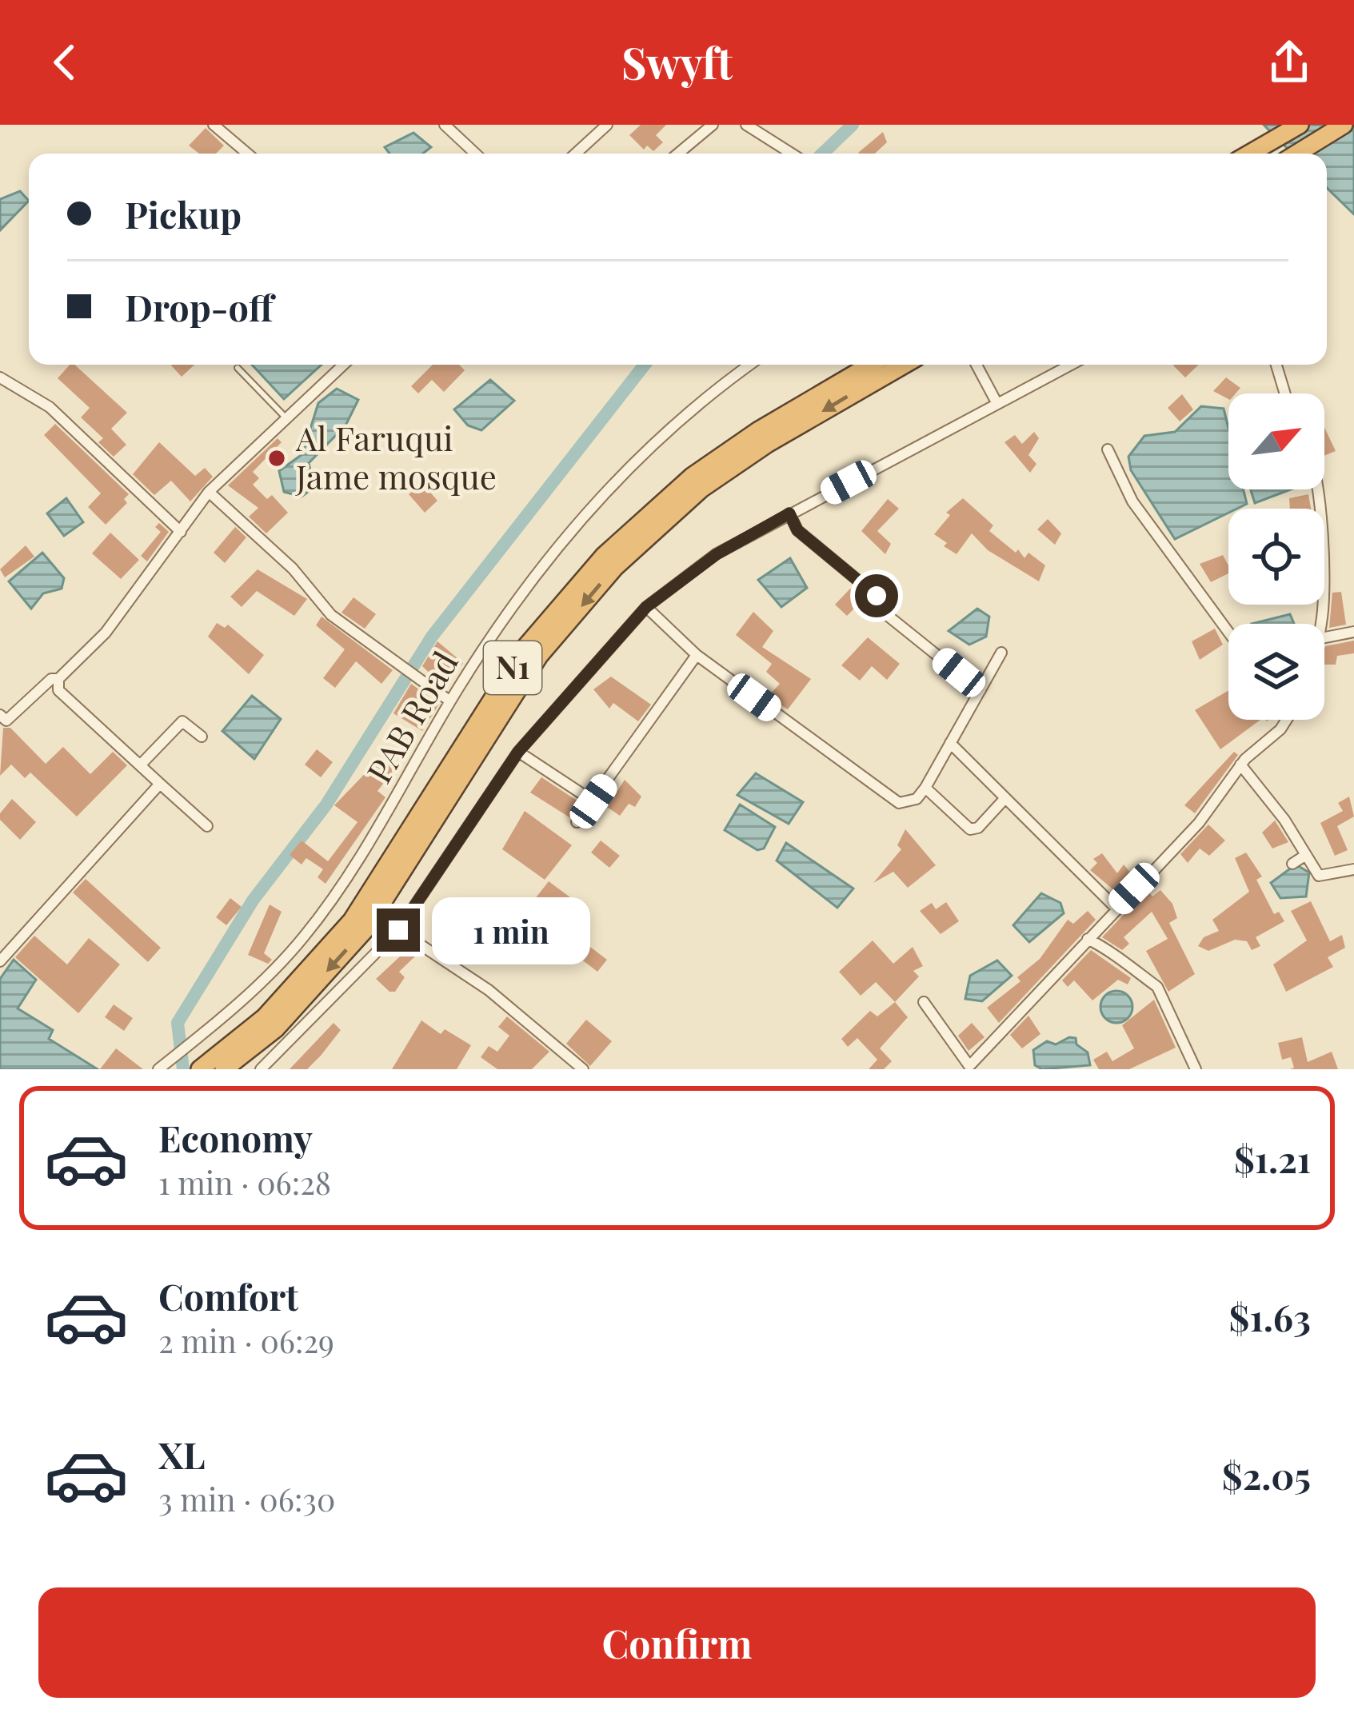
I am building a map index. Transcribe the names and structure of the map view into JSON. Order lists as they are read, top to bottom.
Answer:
{
  "streets": {
    "highway": ["N1"],
    "street": ["PAB Road"]
  },
  "places": ["Al Faruqui Jame mosque"],
  "north": "top right",
  "page": {
    "header": "Swyft",
    "banner": ["Pickup", "Drop-off"],
    "bubble": "1 min",
    "list": [
      {
        "name": "Economy",
        "note": "1 min · 06:28",
        "value": "$1.21"
      },
      {
        "name": "Comfort",
        "note": "2 min · 06:29",
        "value": "$1.63"
      },
      {
        "name": "XL",
        "note": "3 min · 06:30",
        "value": "$2.05"
      }
    ],
    "buttons": "Confirm"
  }
}
